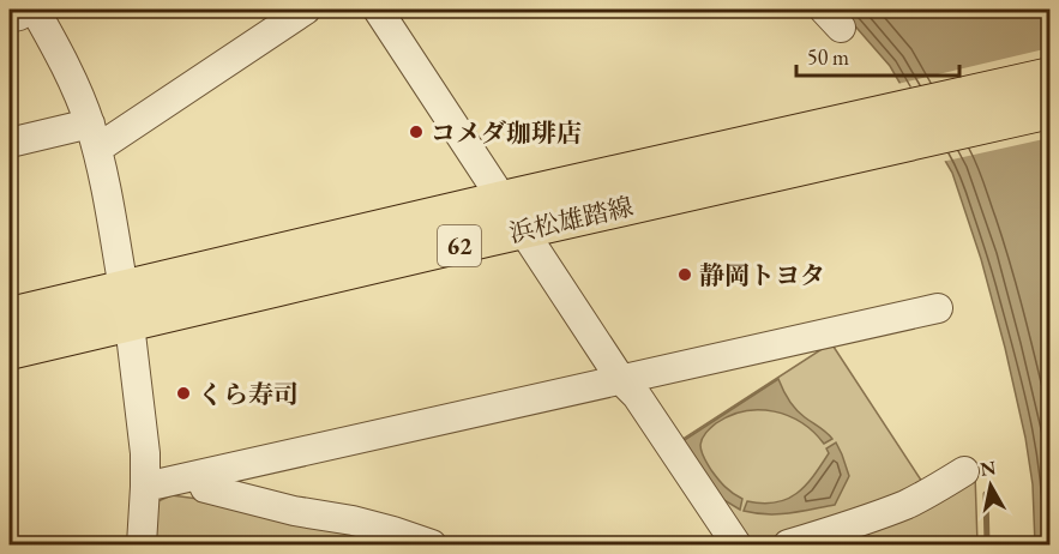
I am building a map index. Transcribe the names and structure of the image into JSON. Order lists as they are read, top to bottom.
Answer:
{
  "streets": {
    "main road": ["浜松雄踏線", "62"]
  },
  "places": ["コメダ珈琲店", "静岡トヨタ", "くら寿司"],
  "scale_bar": "50 m",
  "north": "top"
}
